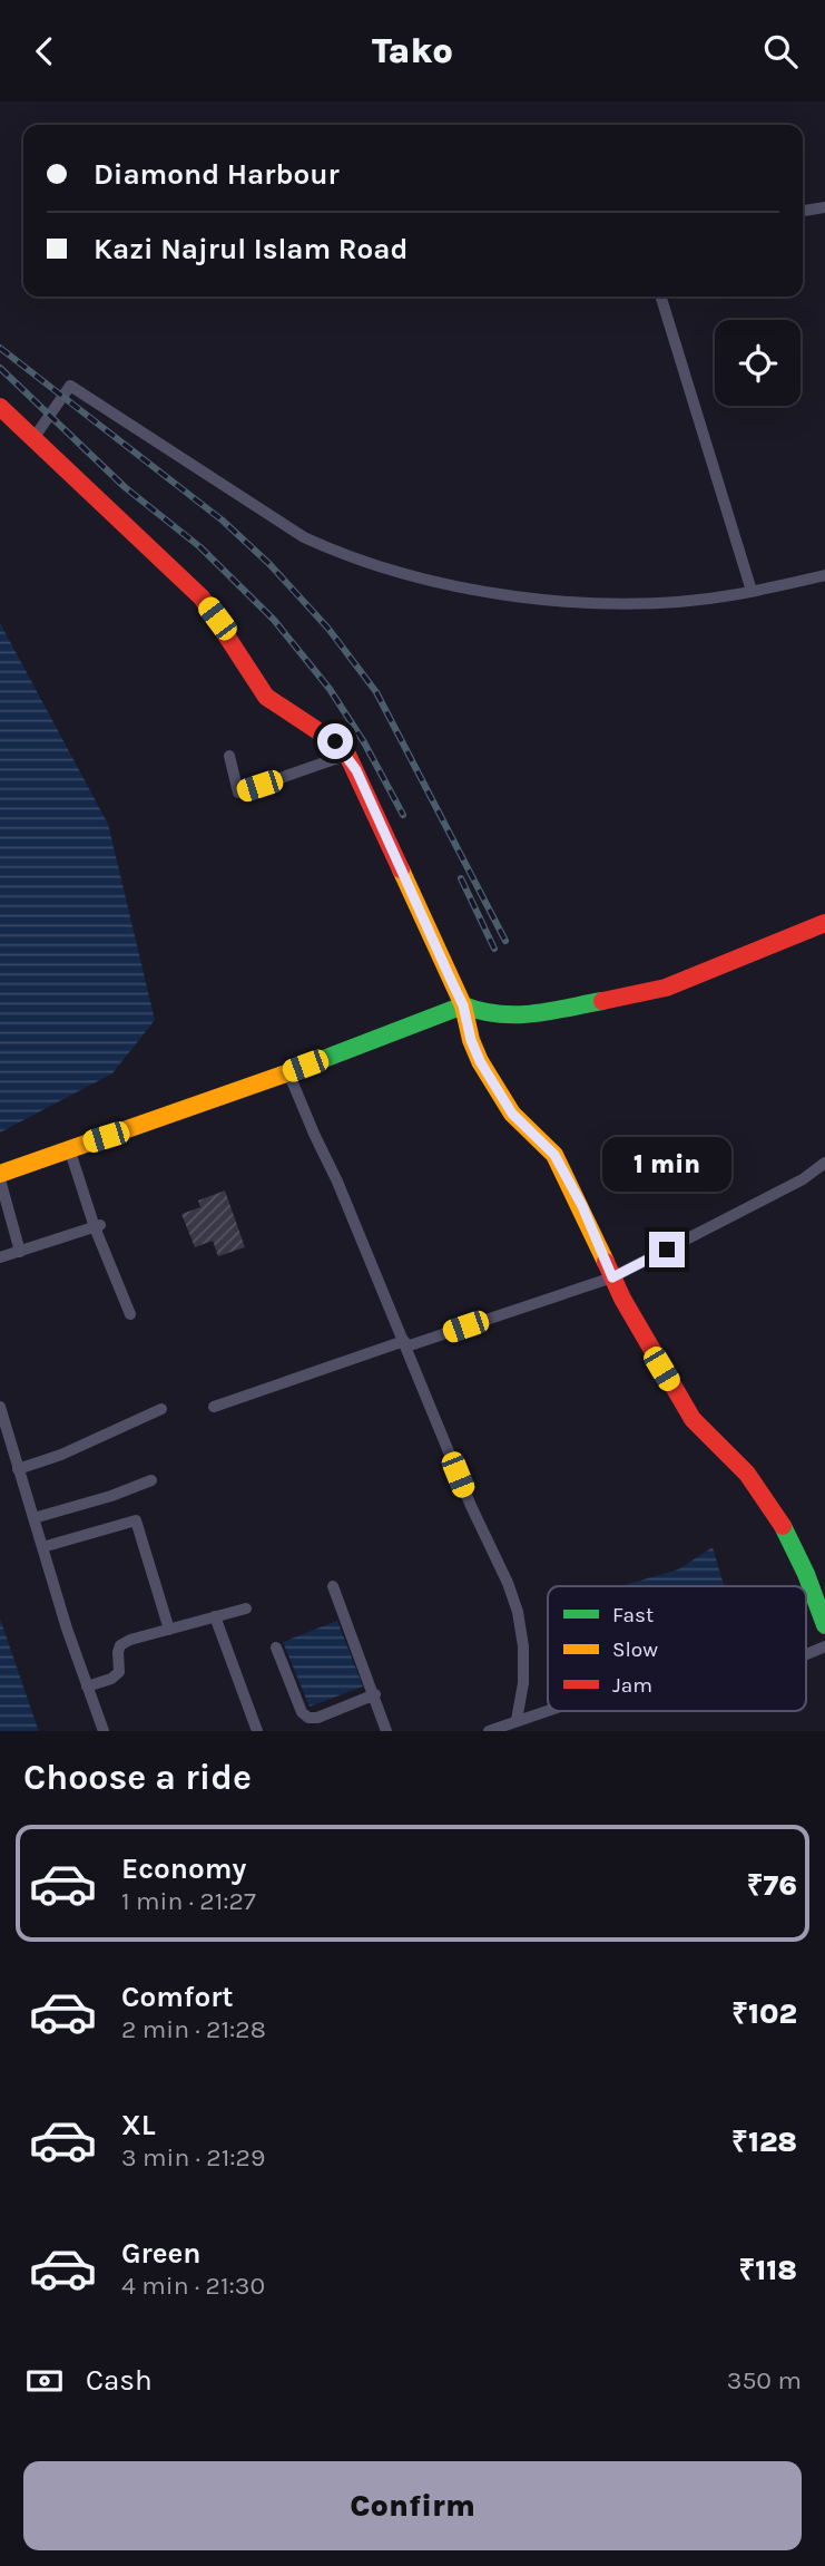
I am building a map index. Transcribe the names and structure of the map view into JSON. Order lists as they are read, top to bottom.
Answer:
{
  "legend": ["Fast", "Slow", "Jam"],
  "page": {
    "header": "Tako",
    "banner": ["Diamond Harbour", "Kazi Najrul Islam Road"],
    "bubble": "1 min",
    "heading": "Choose a ride",
    "list": [
      {
        "name": "Economy",
        "note": "1 min · 21:27",
        "value": "₹76"
      },
      {
        "name": "Comfort",
        "note": "2 min · 21:28",
        "value": "₹102"
      },
      {
        "name": "XL",
        "note": "3 min · 21:29",
        "value": "₹128"
      },
      {
        "name": "Green",
        "note": "4 min · 21:30",
        "value": "₹118"
      }
    ],
    "pay": ["Cash", "350 m"],
    "buttons": "Confirm"
  }
}
